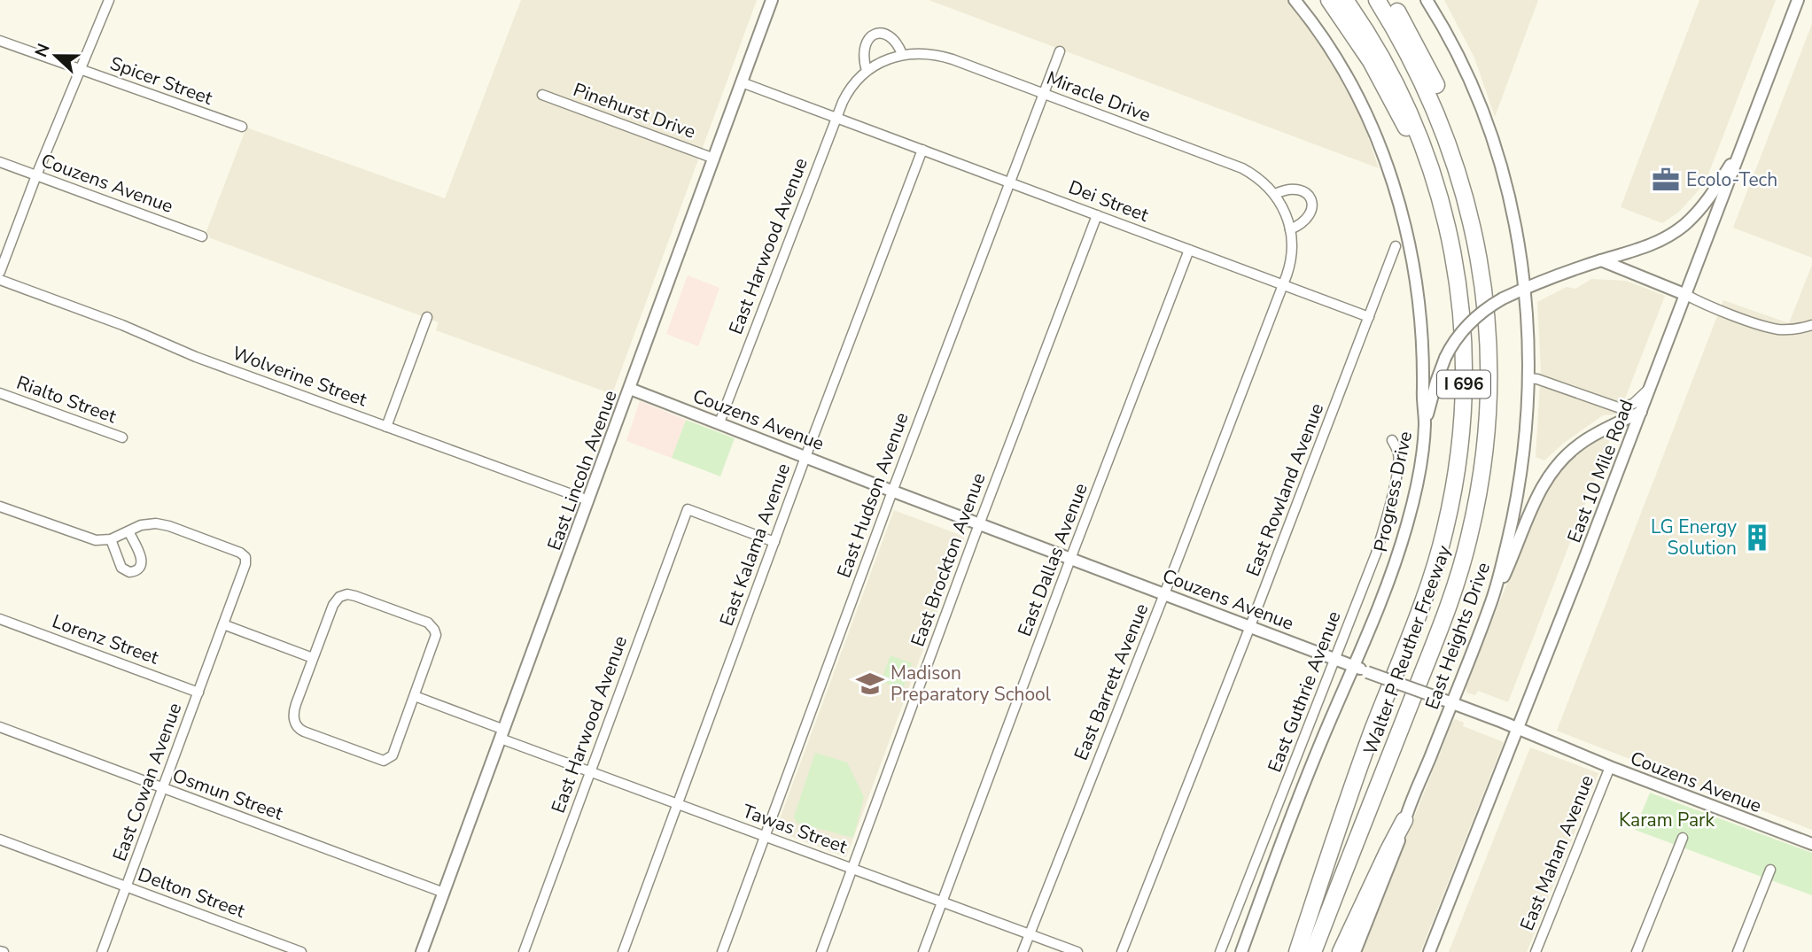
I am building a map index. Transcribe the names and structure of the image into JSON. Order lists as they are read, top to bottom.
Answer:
{
  "streets": {
    "highway": ["I 696", "Walter P Reuther Freeway"],
    "main road": [
      "Couzens Avenue",
      "East Lincoln Avenue",
      "East 10 Mile Road",
      "Progress Drive",
      "East Heights Drive"
    ],
    "street": [
      "Spicer Street",
      "Miracle Drive",
      "Pinehurst Drive",
      "Dei Street",
      "East Harwood Avenue",
      "Wolverine Street",
      "Rialto Street",
      "East Rowland Avenue",
      "East Hudson Avenue",
      "East Kalama Avenue",
      "East Brockton Avenue",
      "East Dallas Avenue",
      "Lorenz Street",
      "East Barrett Avenue",
      "East Guthrie Avenue",
      "East Cowan Avenue",
      "Osmun Street",
      "Tawas Street",
      "East Mahan Avenue",
      "Delton Street"
    ]
  },
  "crossings": [
    ["Miracle Drive", "Dei Street"],
    ["Miracle Drive", "East Harwood Avenue"],
    ["Miracle Drive", "East Hudson Avenue"],
    ["Miracle Drive", "East Barrett Avenue"],
    ["Pinehurst Drive", "East Lincoln Avenue"],
    ["Couzens Avenue", "East Harwood Avenue"],
    ["Couzens Avenue", "East Lincoln Avenue"],
    ["Couzens Avenue", "East 10 Mile Road"],
    ["Couzens Avenue", "East Rowland Avenue"],
    ["Couzens Avenue", "Progress Drive"],
    ["Couzens Avenue", "East Hudson Avenue"],
    ["Couzens Avenue", "East Kalama Avenue"],
    ["Couzens Avenue", "East Brockton Avenue"],
    ["Couzens Avenue", "East Dallas Avenue"],
    ["Couzens Avenue", "East Heights Drive"],
    ["Couzens Avenue", "East Barrett Avenue"],
    ["Couzens Avenue", "East Guthrie Avenue"],
    ["Couzens Avenue", "East Mahan Avenue"],
    ["Dei Street", "East Harwood Avenue"],
    ["Dei Street", "East Lincoln Avenue"],
    ["Dei Street", "East Rowland Avenue"],
    ["Dei Street", "East Hudson Avenue"],
    ["Dei Street", "East Kalama Avenue"],
    ["Dei Street", "East Brockton Avenue"],
    ["Dei Street", "East Dallas Avenue"],
    ["Dei Street", "East Barrett Avenue"],
    ["East Harwood Avenue", "East Kalama Avenue"],
    ["East Harwood Avenue", "Tawas Street"],
    ["Wolverine Street", "East Lincoln Avenue"],
    ["East Lincoln Avenue", "Osmun Street"],
    ["East Lincoln Avenue", "Tawas Street"],
    ["East 10 Mile Road", "East Heights Drive"],
    ["East Hudson Avenue", "Tawas Street"],
    ["East Kalama Avenue", "Tawas Street"],
    ["East Brockton Avenue", "Tawas Street"],
    ["East Dallas Avenue", "Tawas Street"],
    ["Lorenz Street", "East Cowan Avenue"],
    ["East Barrett Avenue", "Tawas Street"],
    ["East Cowan Avenue", "Osmun Street"],
    ["East Cowan Avenue", "Delton Street"]
  ],
  "parks": ["Karam Park"],
  "places": {
    "office": ["Ecolo-Tech"],
    "building": ["LG Energy Solution"],
    "school or university": ["Madison Preparatory School"]
  },
  "north": "left"
}
